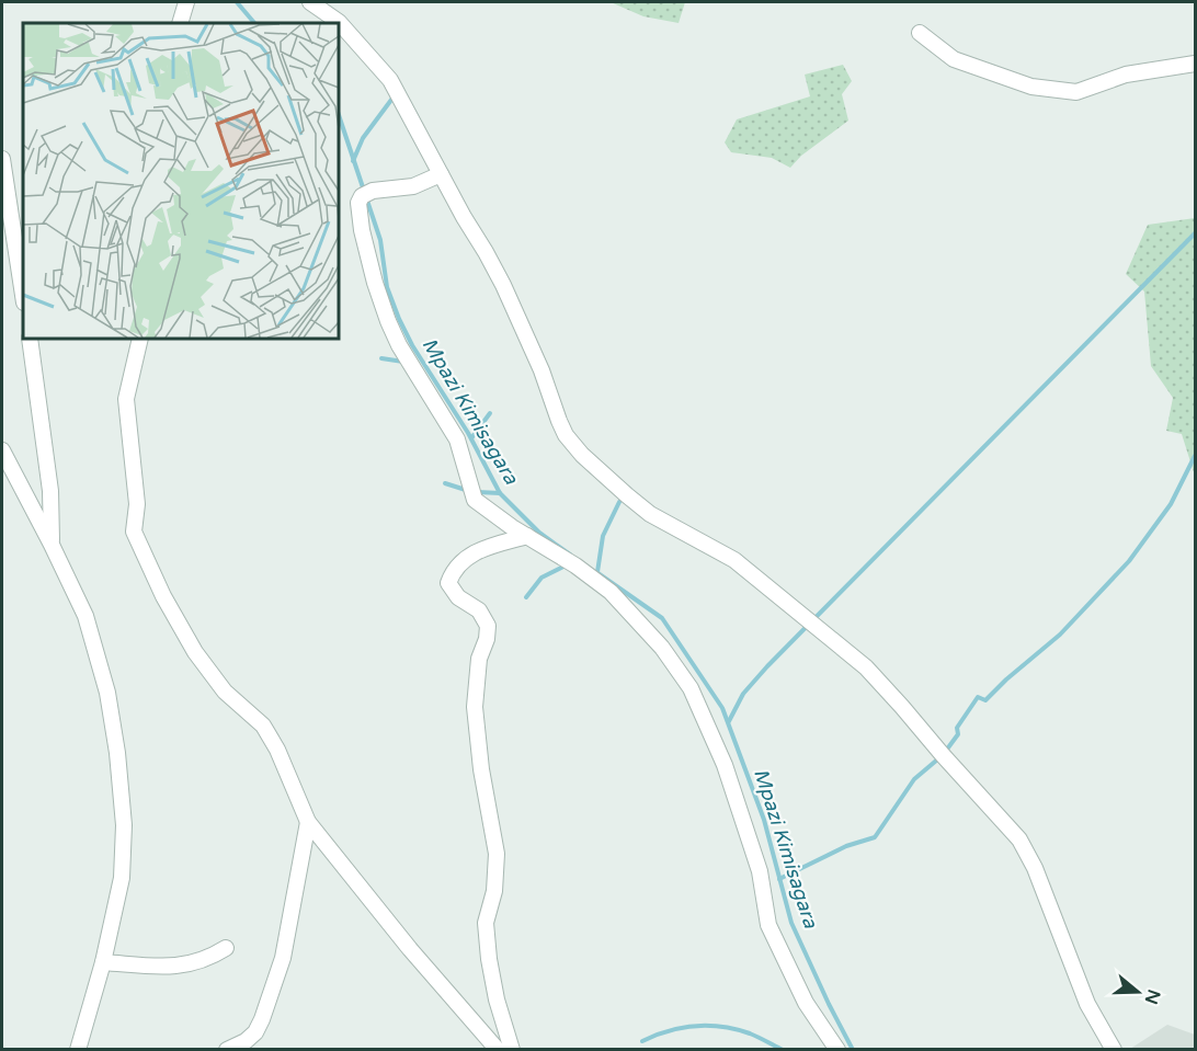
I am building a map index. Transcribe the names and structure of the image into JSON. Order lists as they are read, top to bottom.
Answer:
{
  "water": ["Mpazi Kimisagara"],
  "north": "right"
}
